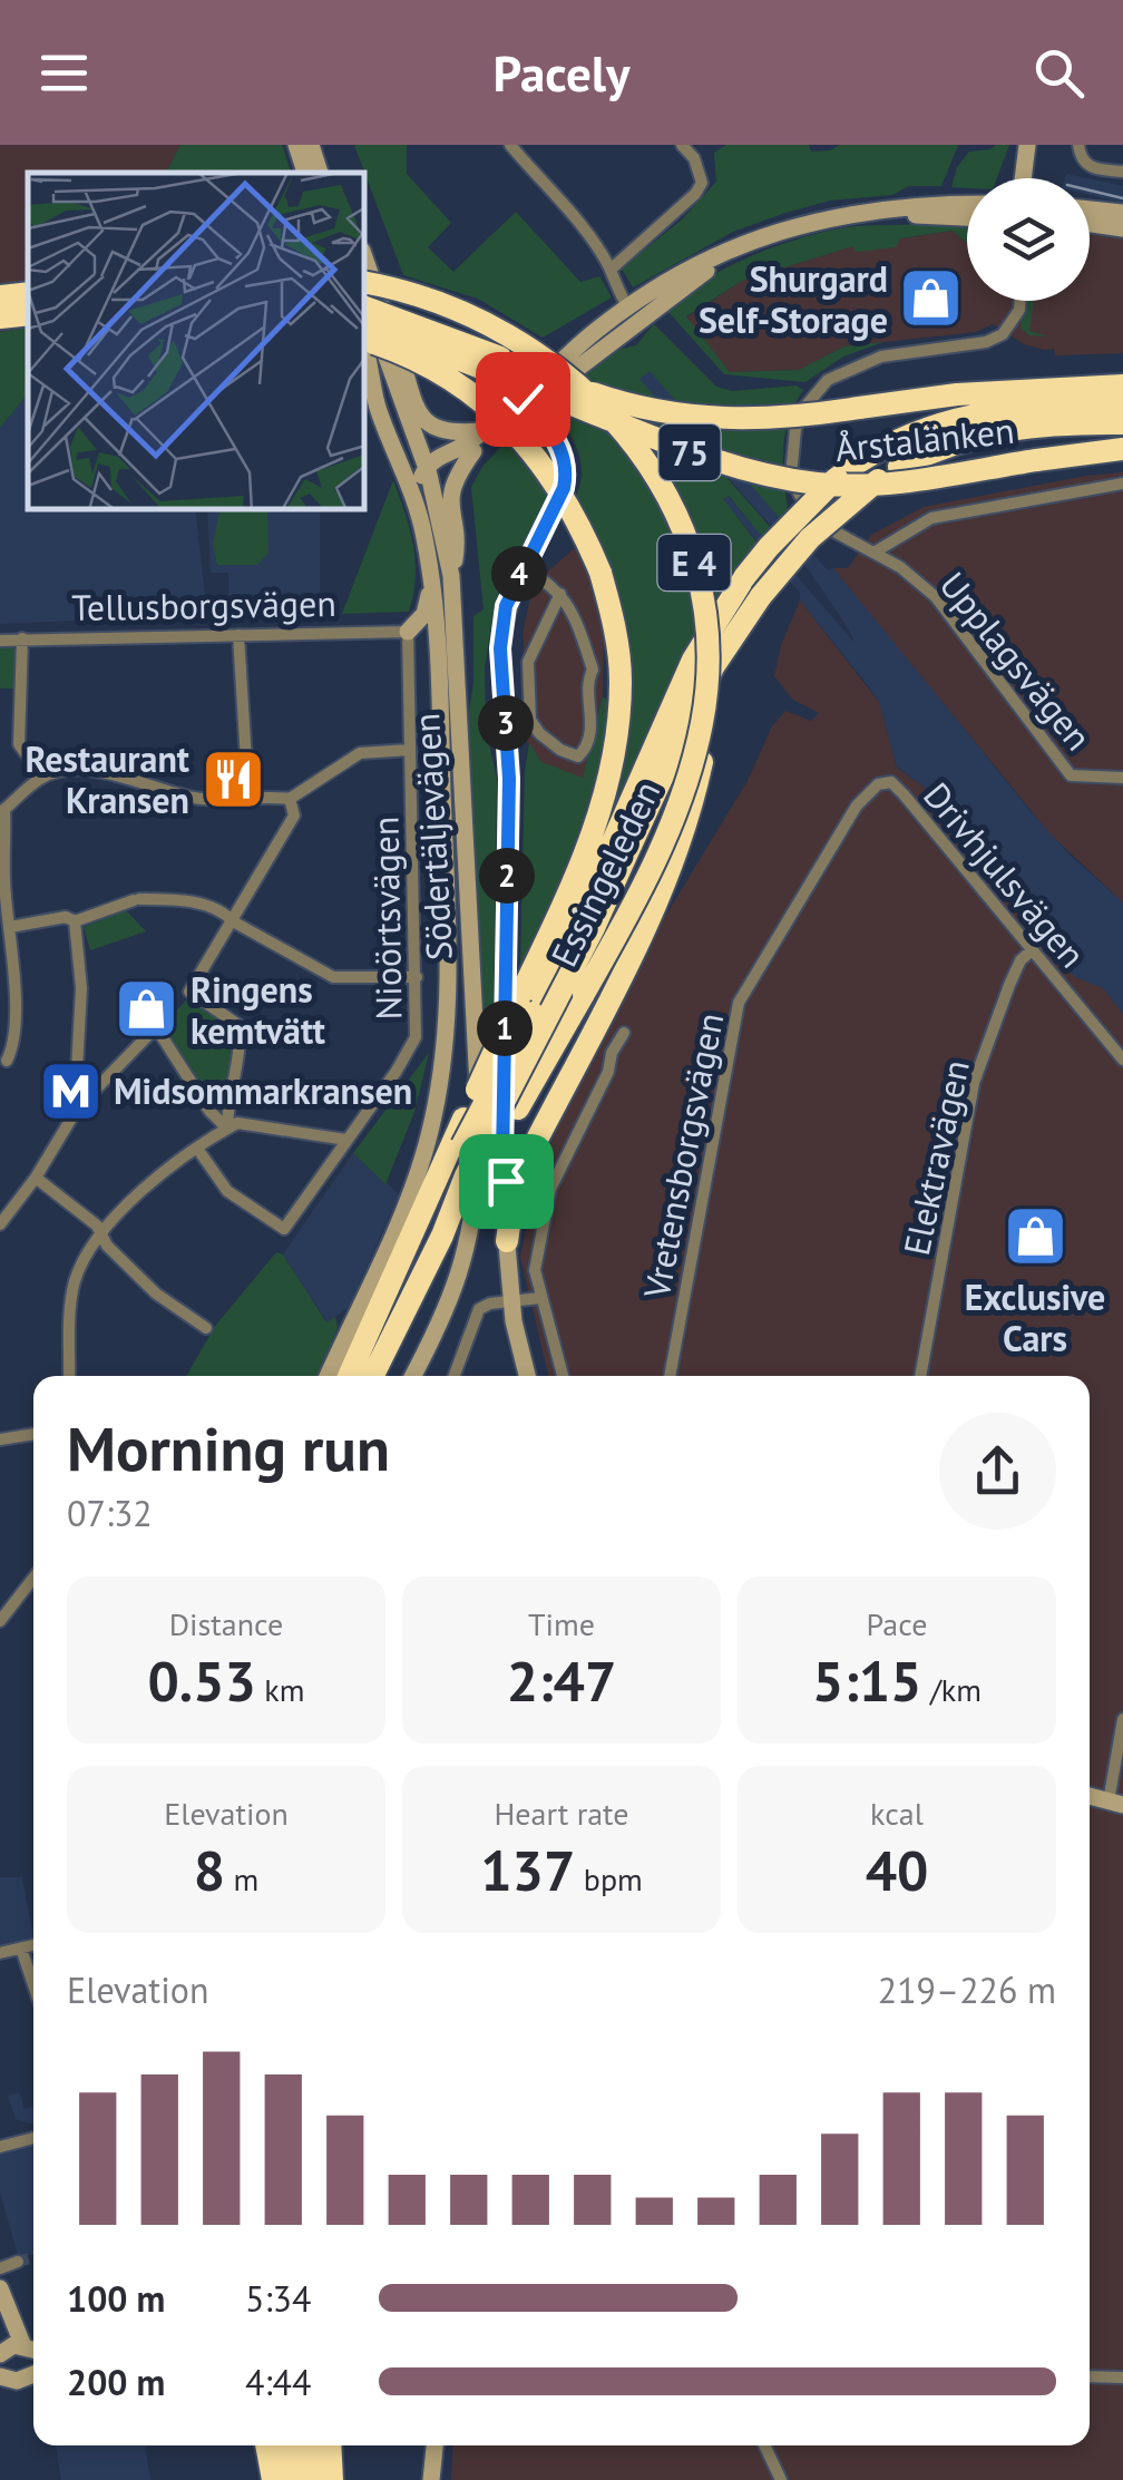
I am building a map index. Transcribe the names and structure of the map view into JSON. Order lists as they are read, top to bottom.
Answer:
{
  "streets": {
    "highway": [
      "Årstalänken",
      "75",
      "E 4",
      "Essingeleden"
    ],
    "main road": ["Södertäljevägen"],
    "street": [
      "Tellusborgsvägen",
      "Upplagsvägen",
      "Drivhjulsvägen",
      "Nioörtsvägen",
      "Vretensborgsvägen",
      "Elektravägen"
    ]
  },
  "crossings": [
    ["E 4", "Essingeleden"],
    ["Tellusborgsvägen", "Nioörtsvägen"],
    ["Drivhjulsvägen", "Vretensborgsvägen"],
    ["Drivhjulsvägen", "Elektravägen"]
  ],
  "places": {
    "shop": ["Shurgard Self-Storage", "Ringens kemtvätt", "Exclusive Cars"],
    "restaurant": ["Restaurant Kransen"],
    "metro station": ["Midsommarkransen"]
  },
  "page": {
    "header": "Pacely",
    "pins": [
      "4",
      "3",
      "2",
      "1"
    ],
    "heading": ["Morning run", "07:32"],
    "stats": [
      ["Distance", "0.53 km"],
      ["Time", "2:47"],
      ["Pace", "5:15 /km"],
      ["Elevation", "8 m"],
      ["Heart rate", "137 bpm"],
      ["kcal", "40"]
    ],
    "chart": ["Elevation", "219–226 m"],
    "list": [
      {
        "name": "100 m",
        "note": "5:34"
      },
      {
        "name": "200 m",
        "note": "4:44"
      }
    ]
  }
}
